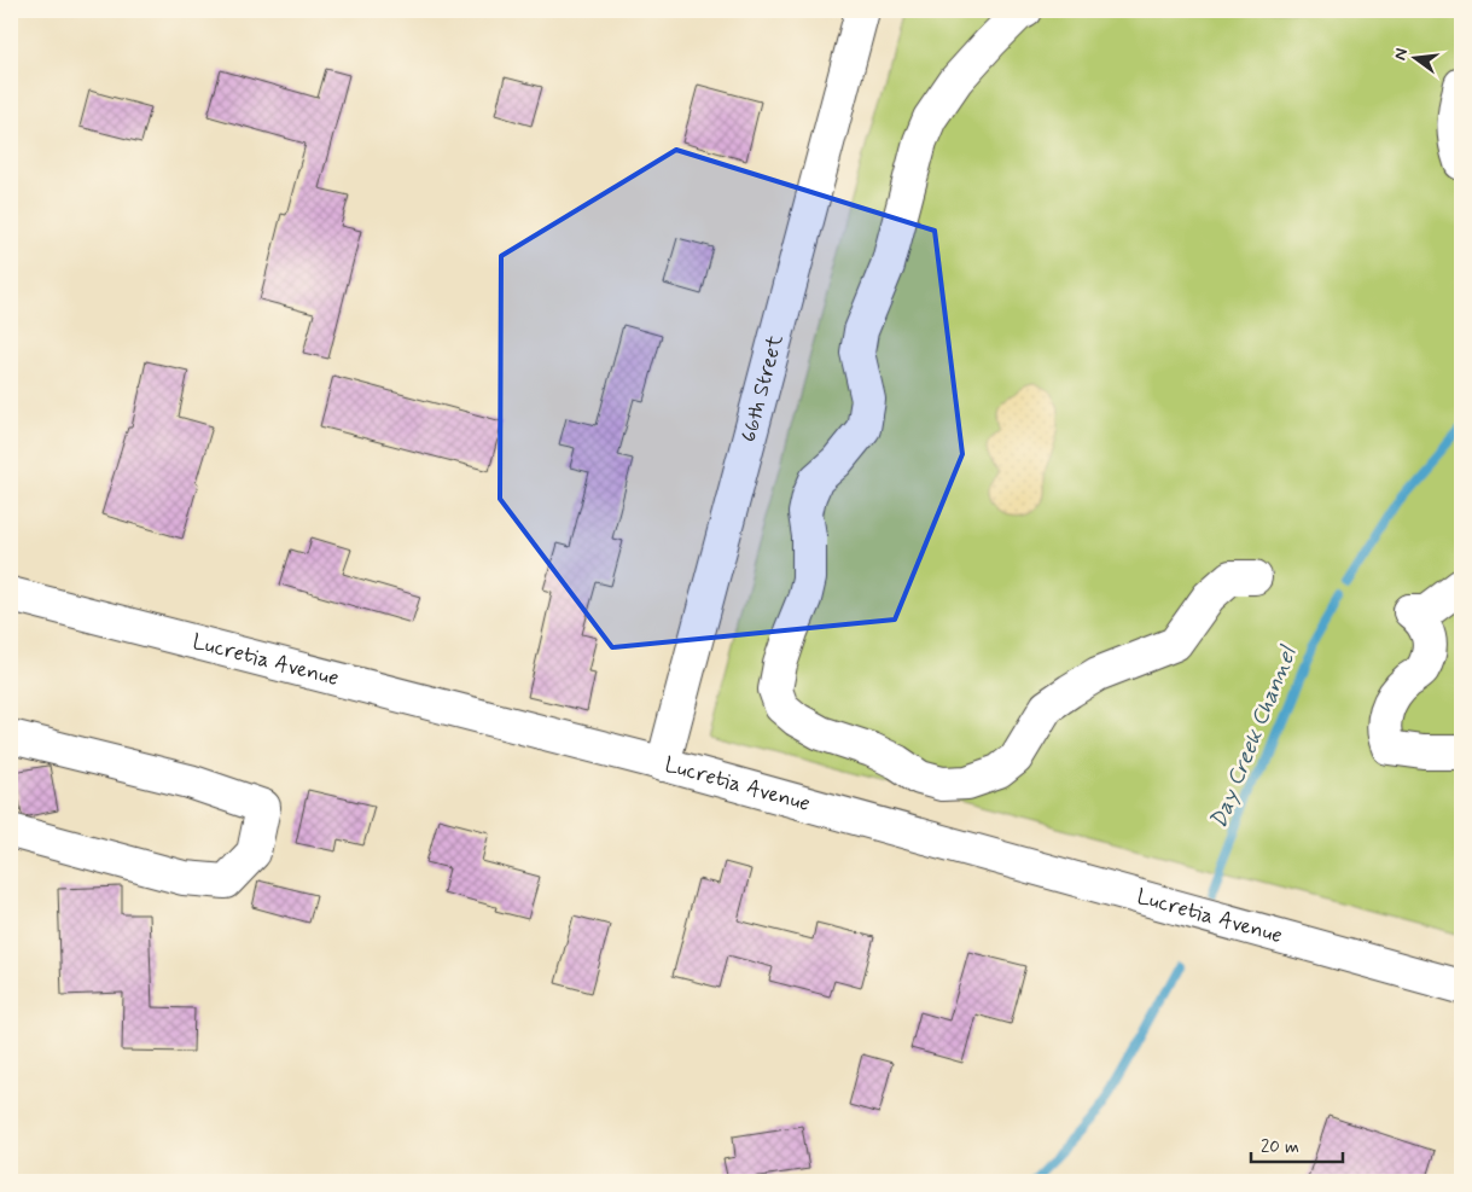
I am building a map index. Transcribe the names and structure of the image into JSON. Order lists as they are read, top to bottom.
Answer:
{
  "streets": {
    "street": ["66th Street", "Lucretia Avenue"]
  },
  "crossings": [
    ["66th Street", "Lucretia Avenue"]
  ],
  "water": ["Day Creek Channel"],
  "scale_bar": "20 m",
  "north": "left"
}
